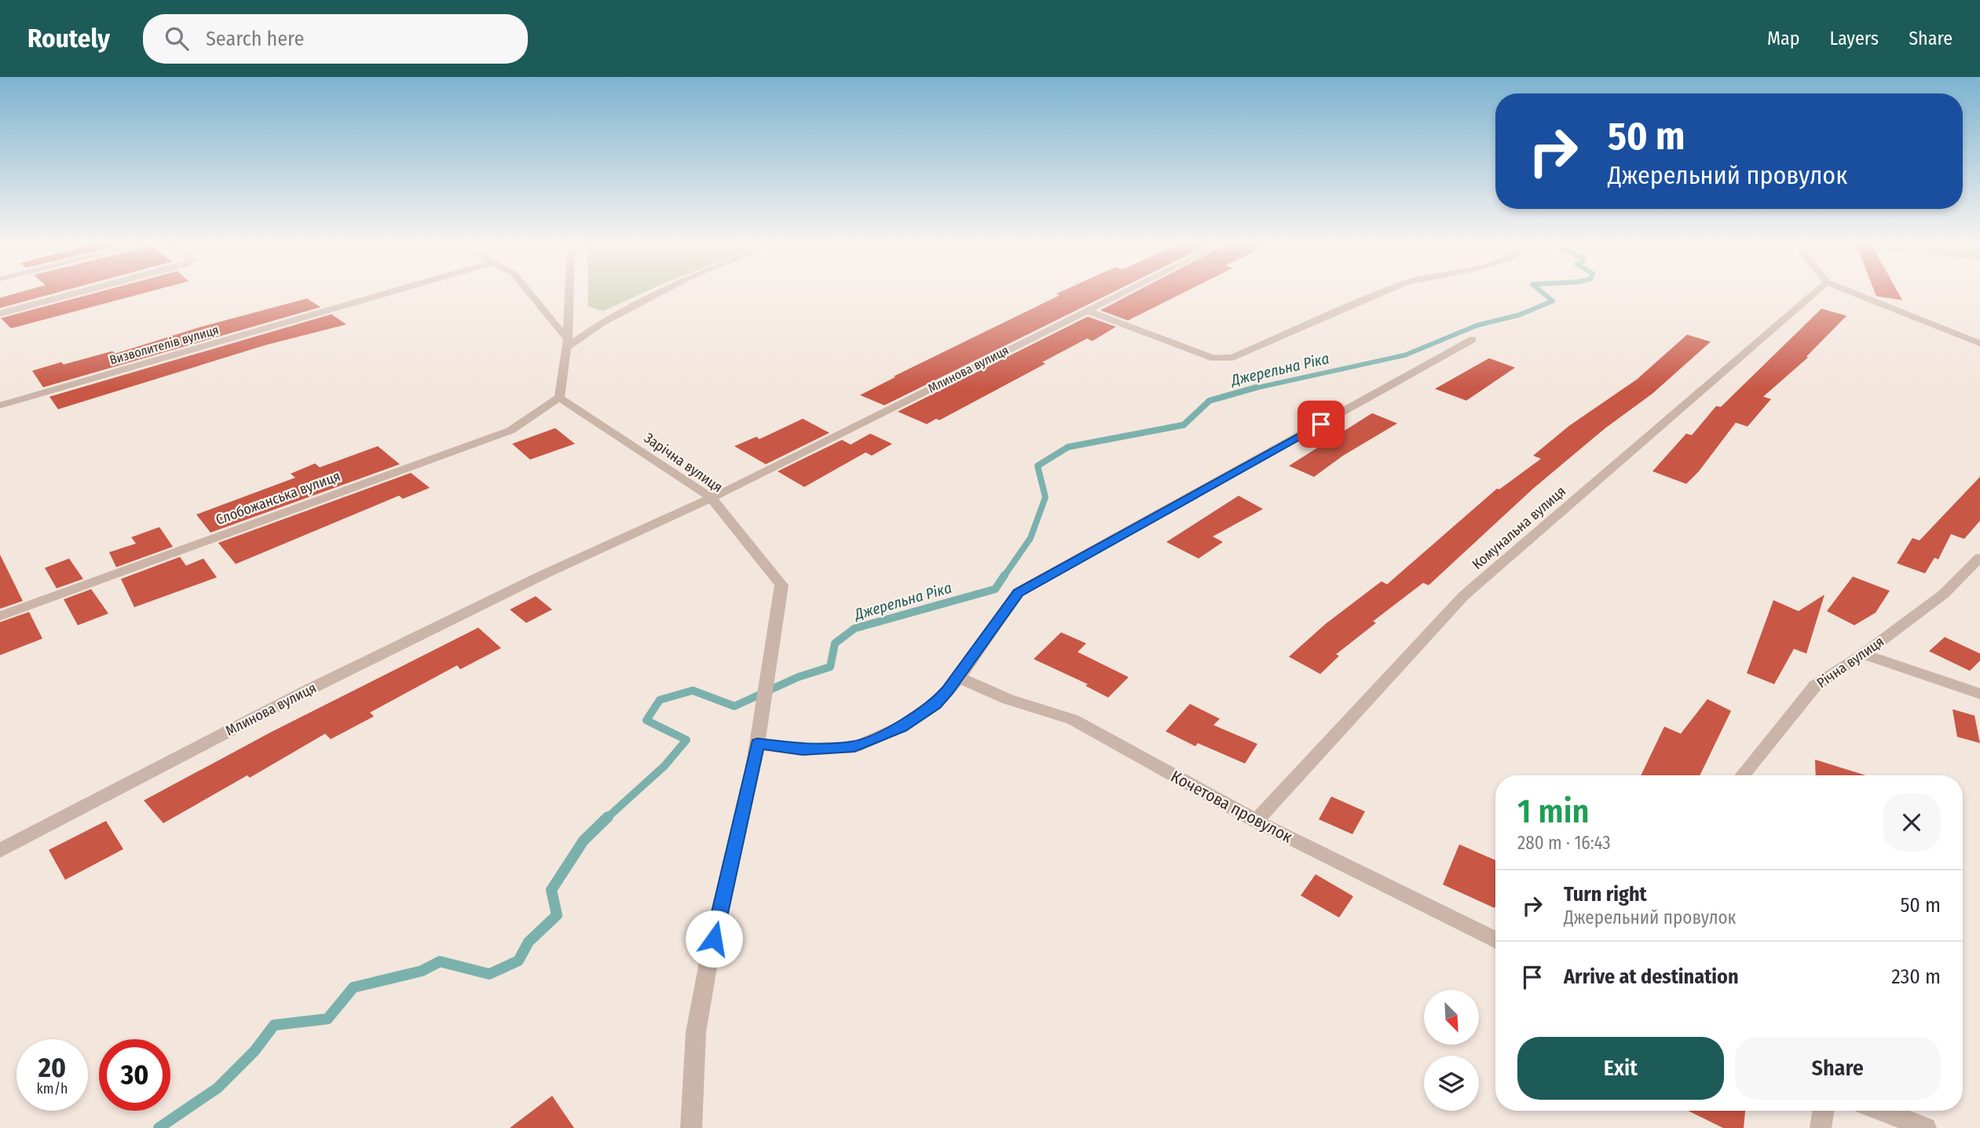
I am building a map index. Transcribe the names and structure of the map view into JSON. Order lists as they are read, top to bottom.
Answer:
{
  "streets": {
    "street": [
      "Визволителів вулиця",
      "Млинова вулиця",
      "Зарічна вулиця",
      "Слобожанська вулиця",
      "Комунальна вулиця",
      "Річна вулиця",
      "Кочетова провулок"
    ]
  },
  "crossings": [
    ["Млинова вулиця", "Зарічна вулиця"],
    ["Зарічна вулиця", "Слобожанська вулиця"],
    ["Комунальна вулиця", "Кочетова провулок"]
  ],
  "water": ["Джерельна Ріка"],
  "north": "bottom right",
  "page": {
    "header": "Routely",
    "search": "Search here",
    "nav": ["Map", "Layers", "Share"],
    "turn": ["50 m", "Джерельний провулок"],
    "heading": ["1 min", "280 m · 16:43"],
    "list": [
      {
        "name": "Turn right",
        "note": "Джерельний провулок",
        "value": "50 m"
      },
      {
        "name": "Arrive at destination",
        "value": "230 m"
      }
    ],
    "buttons": ["Exit", "Share"],
    "speed": "20 km/h",
    "limit": "30"
  }
}
